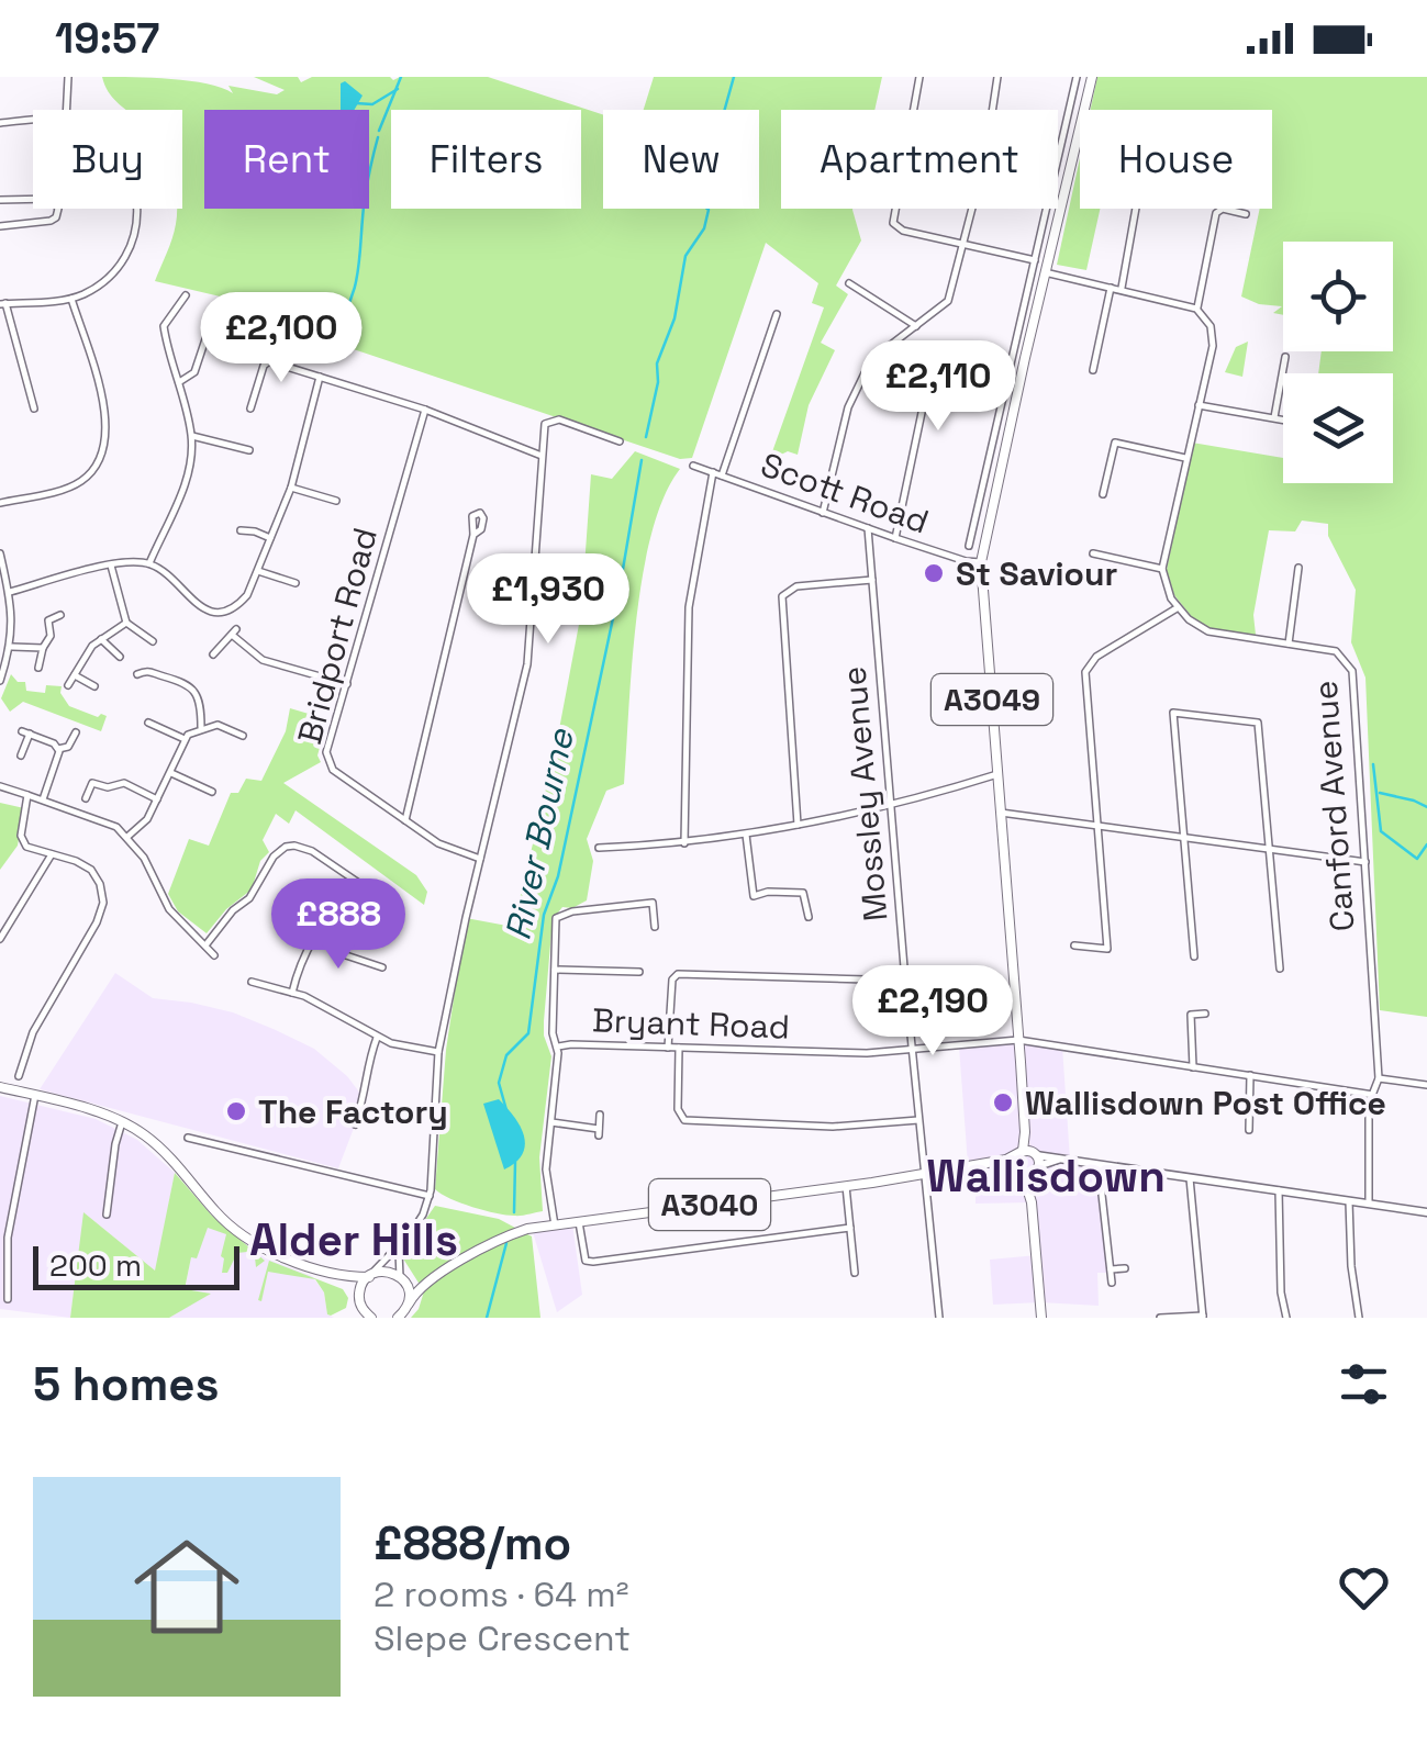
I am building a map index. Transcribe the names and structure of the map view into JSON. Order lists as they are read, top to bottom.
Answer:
{
  "streets": {
    "main road": ["A3049", "A3040"],
    "street": [
      "Scott Road",
      "Bridport Road",
      "Mossley Avenue",
      "Canford Avenue",
      "Bryant Road"
    ]
  },
  "crossings": [
    ["Scott Road", "A3049"],
    ["Scott Road", "Mossley Avenue"],
    ["A3049", "Bryant Road"],
    ["A3049", "A3040"],
    ["Mossley Avenue", "Bryant Road"],
    ["Mossley Avenue", "A3040"],
    ["Canford Avenue", "Bryant Road"]
  ],
  "districts": ["Wallisdown", "Alder Hills"],
  "water": ["River Bourne"],
  "places": ["St Saviour", "Wallisdown Post Office", "The Factory"],
  "scale_bar": "200 m",
  "page": {
    "status": "19:57",
    "chip": [
      "Buy",
      "Rent",
      "Filters",
      "New",
      "Apartment",
      "House"
    ],
    "price": [
      "£2,100",
      "£2,110",
      "£1,930",
      "£888",
      "£2,190"
    ],
    "scale": "200 m",
    "heading": "5 homes",
    "list": [
      {
        "name": "£888/mo",
        "note": "2 rooms · 64 m² · Slepe Crescent"
      }
    ]
  }
}
